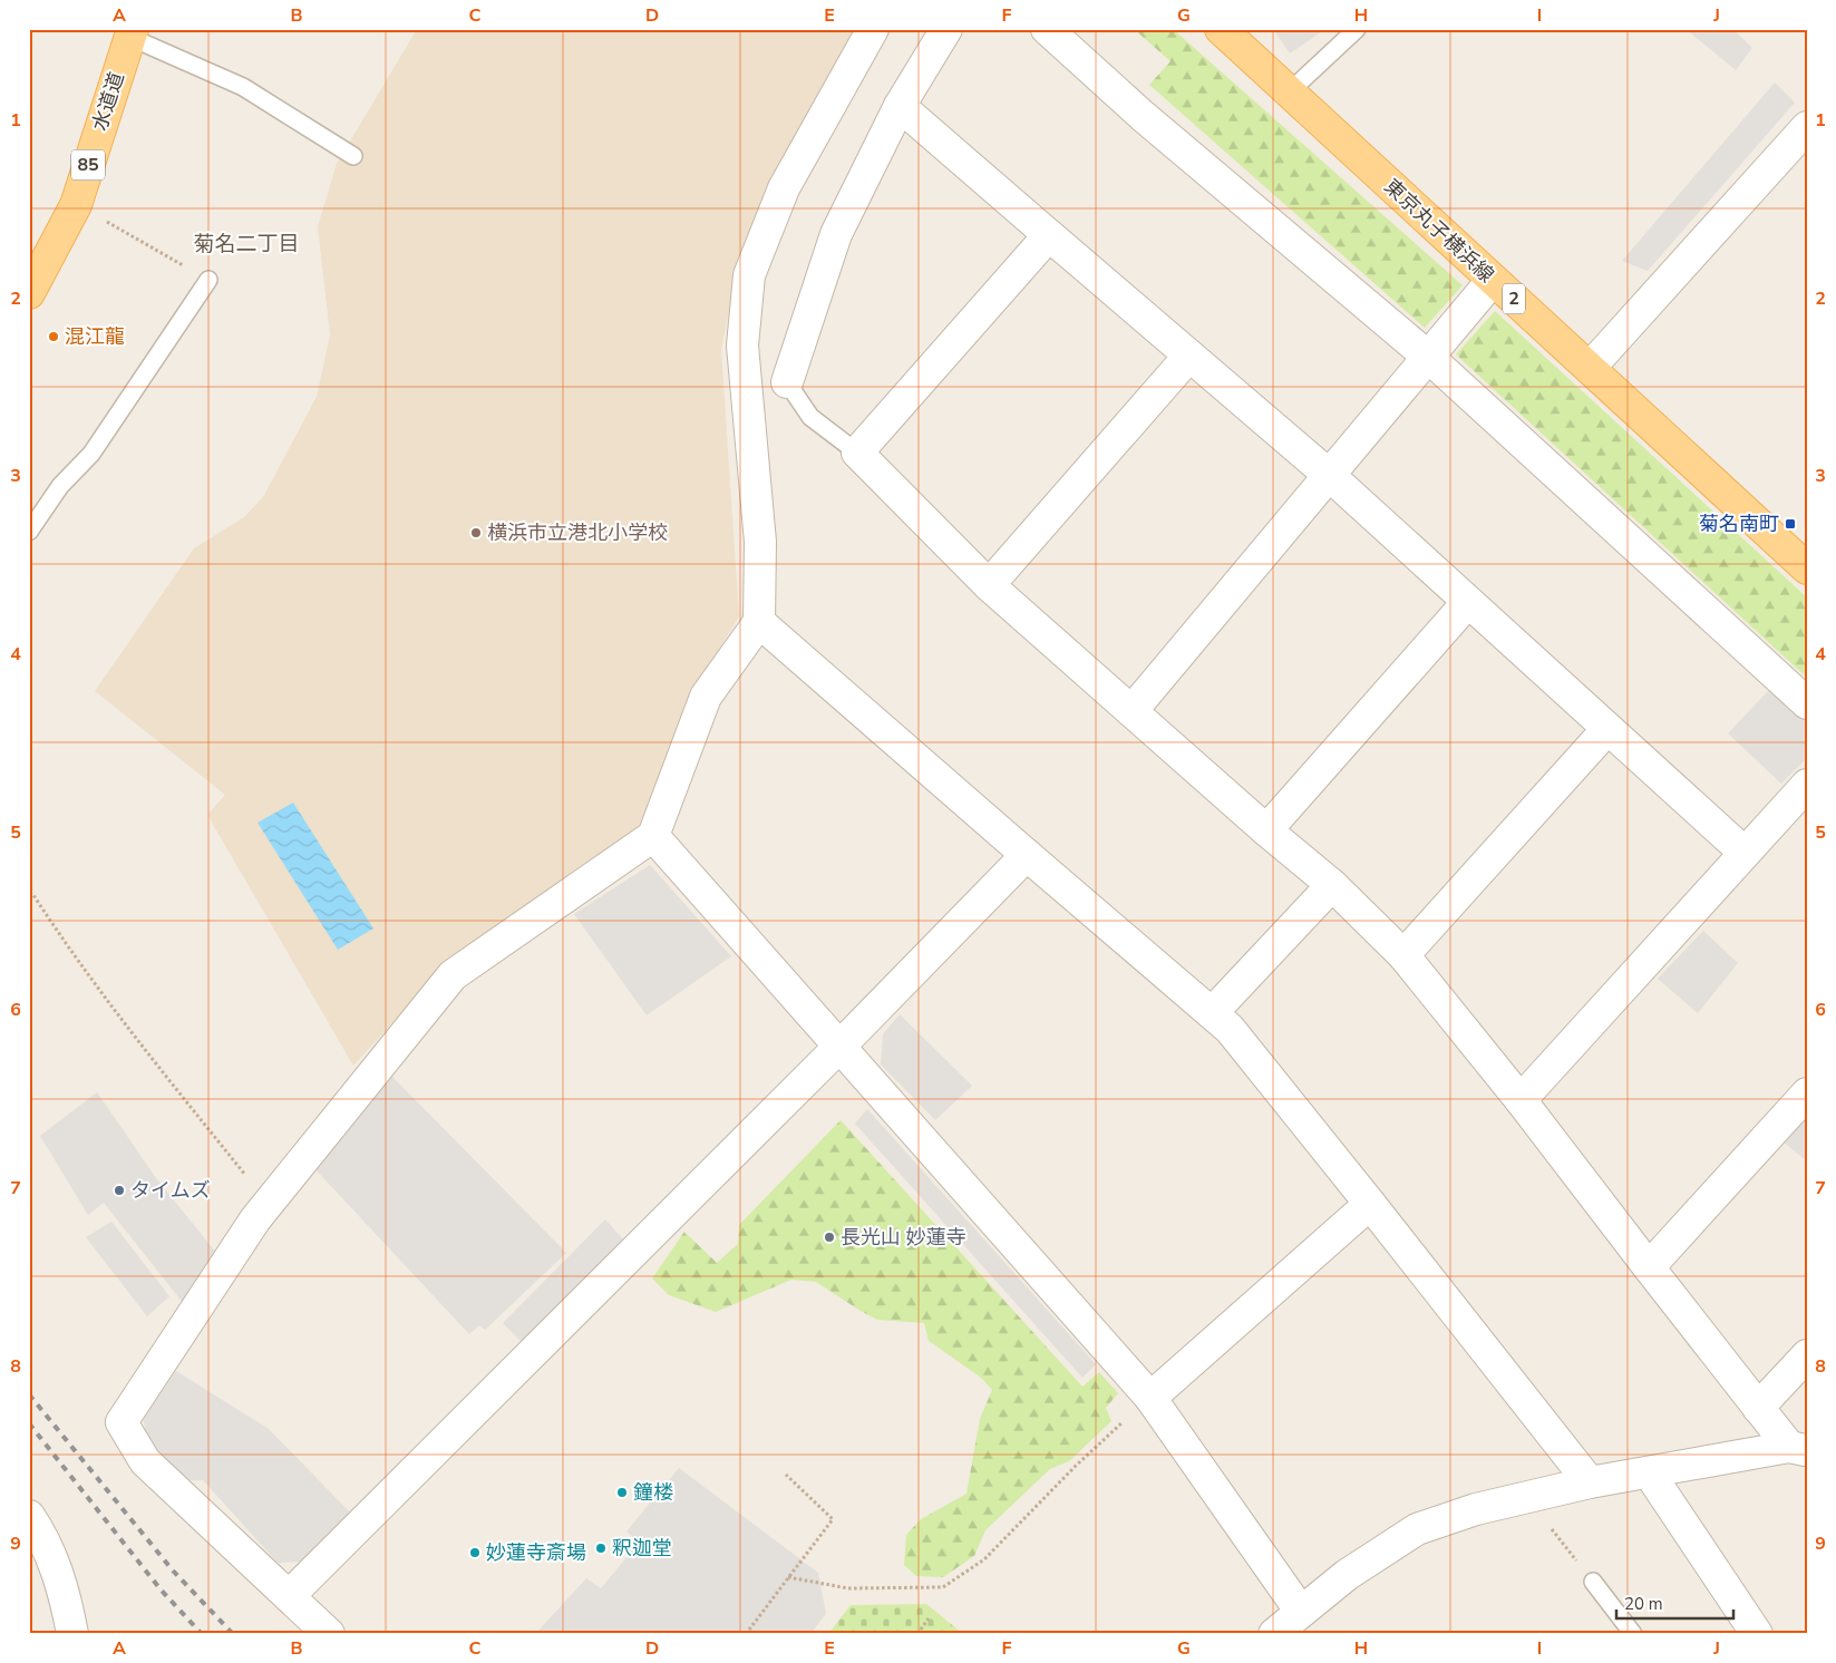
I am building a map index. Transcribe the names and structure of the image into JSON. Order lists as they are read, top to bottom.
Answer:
{
  "streets": {
    "main road": [
      "水道道",
      "85",
      "東京丸子横浜線",
      "2"
    ]
  },
  "districts": ["菊名二丁目"],
  "places": {
    "other": [
      "混江龍",
      "横浜市立港北小学校",
      "タイムズ",
      "長光山 妙蓮寺",
      "鐘楼",
      "釈迦堂",
      "妙蓮寺斎場"
    ],
    "transit": ["菊名南町"]
  },
  "scale_bar": "20 m",
  "grid": {
    "columns": [
      "A",
      "B",
      "C",
      "D",
      "E",
      "F",
      "G",
      "H",
      "I",
      "J"
    ],
    "rows": [
      "1",
      "2",
      "3",
      "4",
      "5",
      "6",
      "7",
      "8",
      "9"
    ]
  }
}
